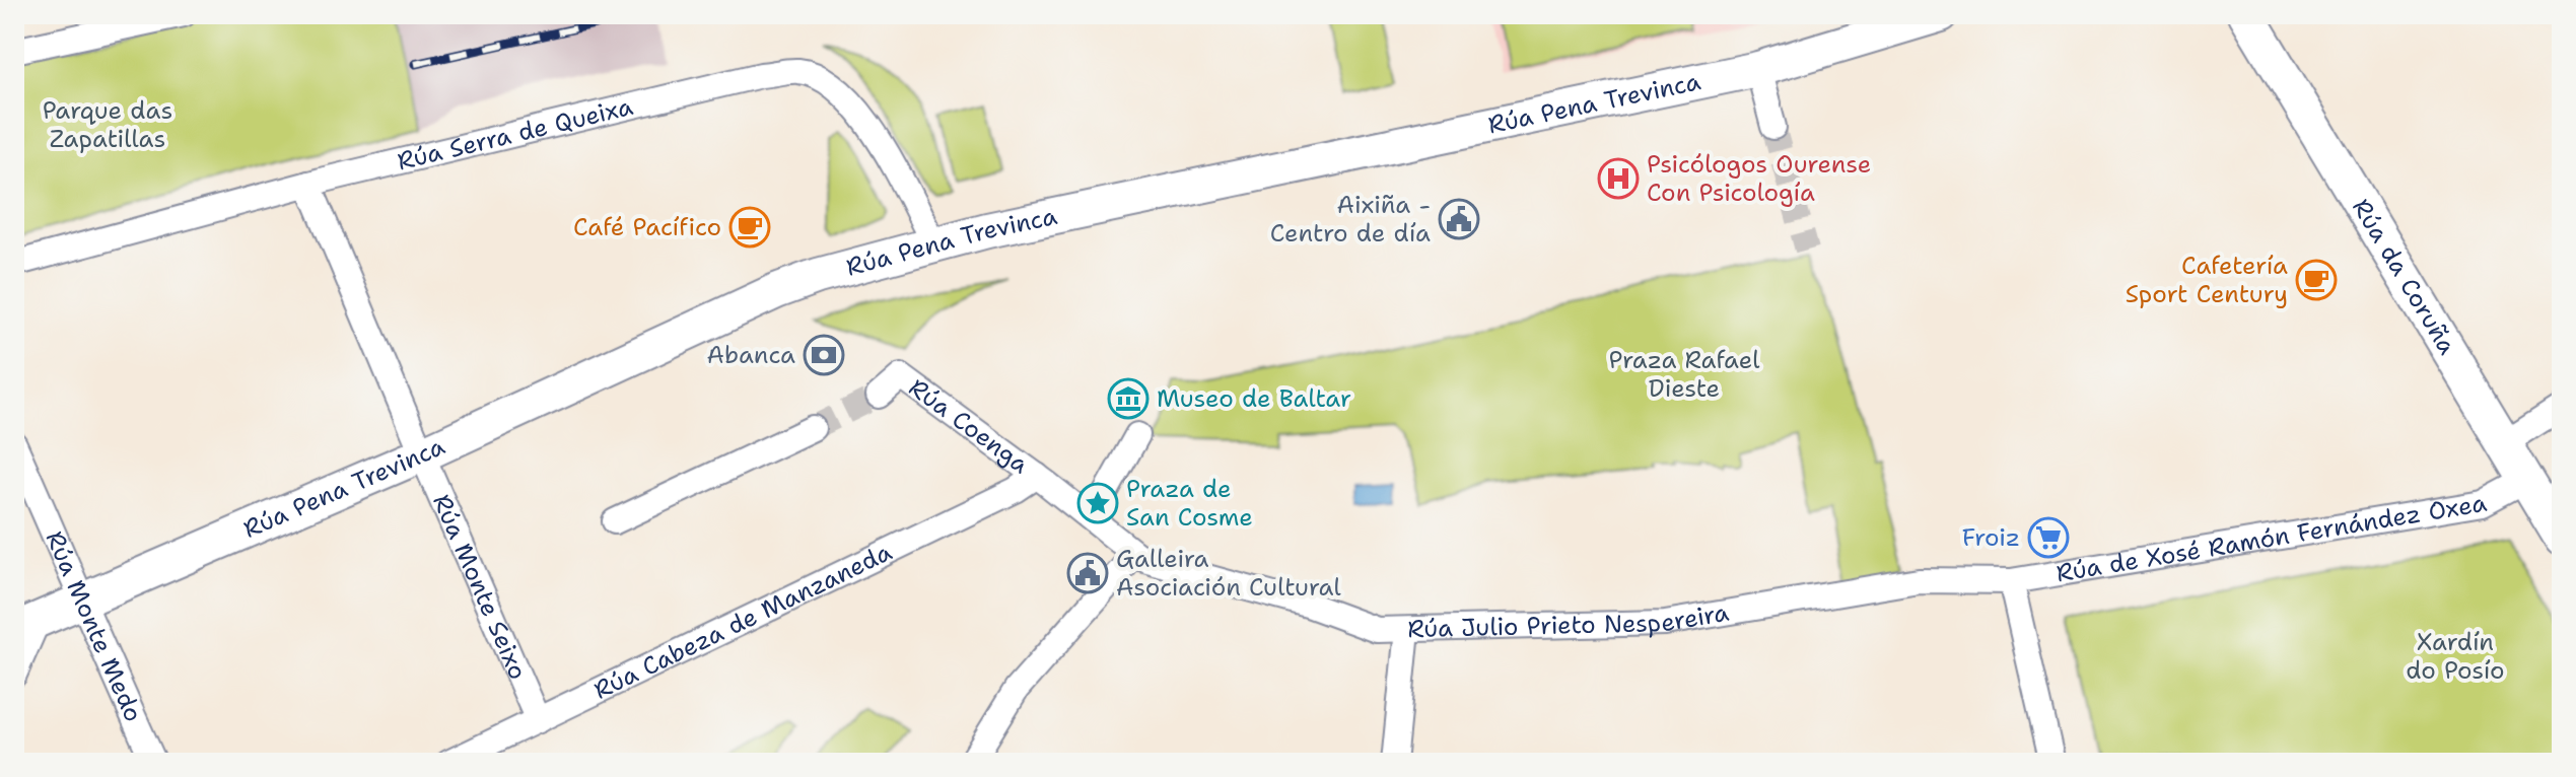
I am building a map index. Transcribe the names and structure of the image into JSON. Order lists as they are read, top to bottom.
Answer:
{
  "streets": {
    "street": [
      "Rúa Pena Trevinca",
      "Rúa Serra de Queixa",
      "Rúa da Coruña",
      "Rúa Coenga",
      "Rúa de Xosé Ramón Fernández Oxea",
      "Rúa Monte Seixo",
      "Rúa Julio Prieto Nespereira",
      "Rúa Cabeza de Manzaneda",
      "Rúa Monte Medo"
    ]
  },
  "crossings": [
    ["Rúa Pena Trevinca", "Rúa Serra de Queixa"],
    ["Rúa Pena Trevinca", "Rúa Monte Seixo"],
    ["Rúa Pena Trevinca", "Rúa Monte Medo"],
    ["Rúa Serra de Queixa", "Rúa Monte Seixo"],
    ["Rúa da Coruña", "Rúa de Xosé Ramón Fernández Oxea"],
    ["Rúa Coenga", "Rúa Cabeza de Manzaneda"],
    ["Rúa de Xosé Ramón Fernández Oxea", "Rúa Julio Prieto Nespereira"],
    ["Rúa Monte Seixo", "Rúa Cabeza de Manzaneda"]
  ],
  "parks": ["Parque das Zapatillas", "Praza Rafael Dieste", "Xardín do Posío"],
  "places": {
    "hospital": ["Psicólogos Ourense Con Psicología"],
    "public building": ["Aixiña - Centro de día", "Galleira Asociación Cultural"],
    "cafe": ["Café Pacífico", "Cafetería Sport Century"],
    "bank": ["Abanca"],
    "museum": ["Museo de Baltar"],
    "place": ["Praza de San Cosme"],
    "supermarket": ["Froiz"]
  }
}
